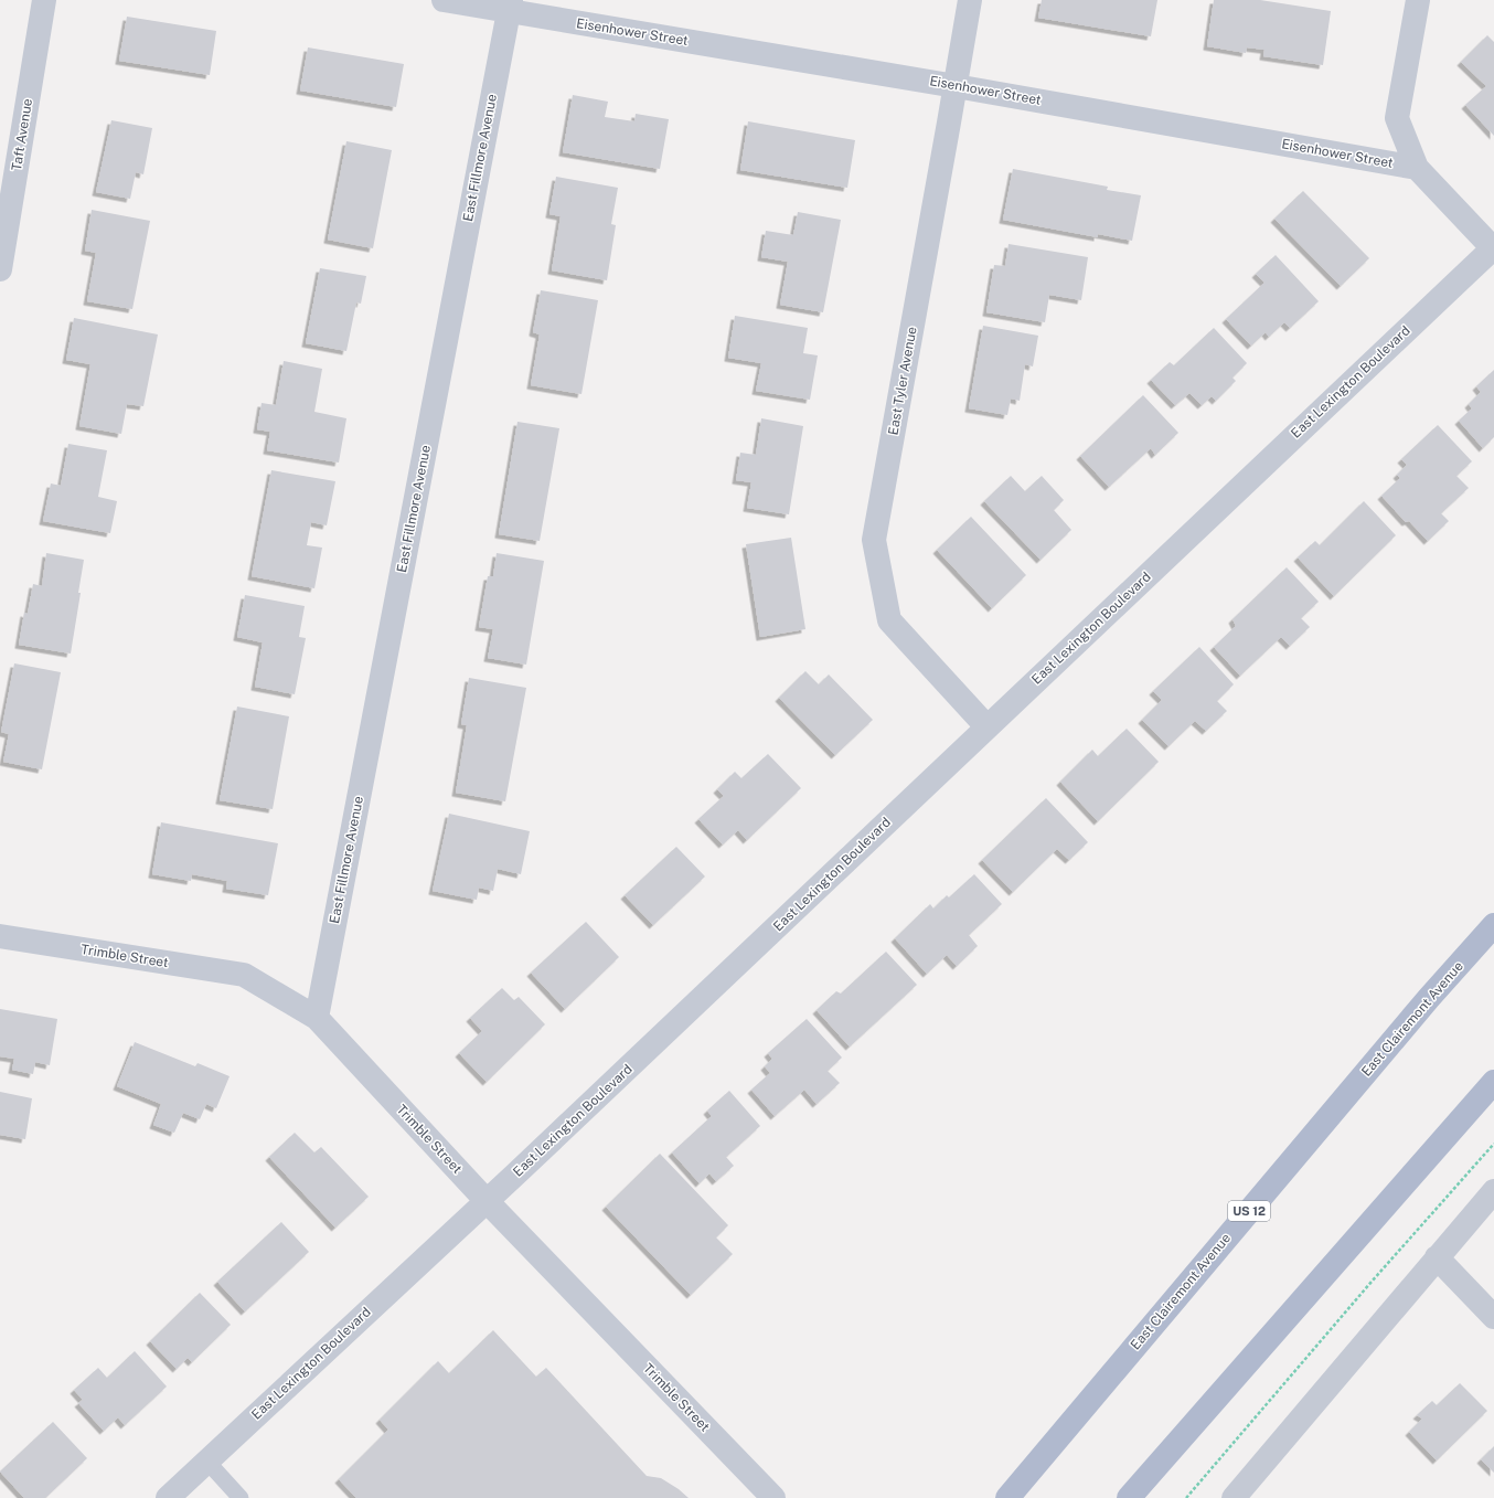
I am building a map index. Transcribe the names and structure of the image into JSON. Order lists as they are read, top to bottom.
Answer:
{
  "streets": {
    "main road": ["East Clairemont Avenue", "US 12"],
    "street": [
      "Eisenhower Street",
      "Taft Avenue",
      "East Fillmore Avenue",
      "East Tyler Avenue",
      "East Lexington Boulevard",
      "Trimble Street"
    ]
  },
  "crossings": [
    ["Eisenhower Street", "East Fillmore Avenue"],
    ["Eisenhower Street", "East Tyler Avenue"],
    ["East Fillmore Avenue", "Trimble Street"],
    ["East Tyler Avenue", "East Lexington Boulevard"],
    ["East Lexington Boulevard", "Trimble Street"]
  ]
}
